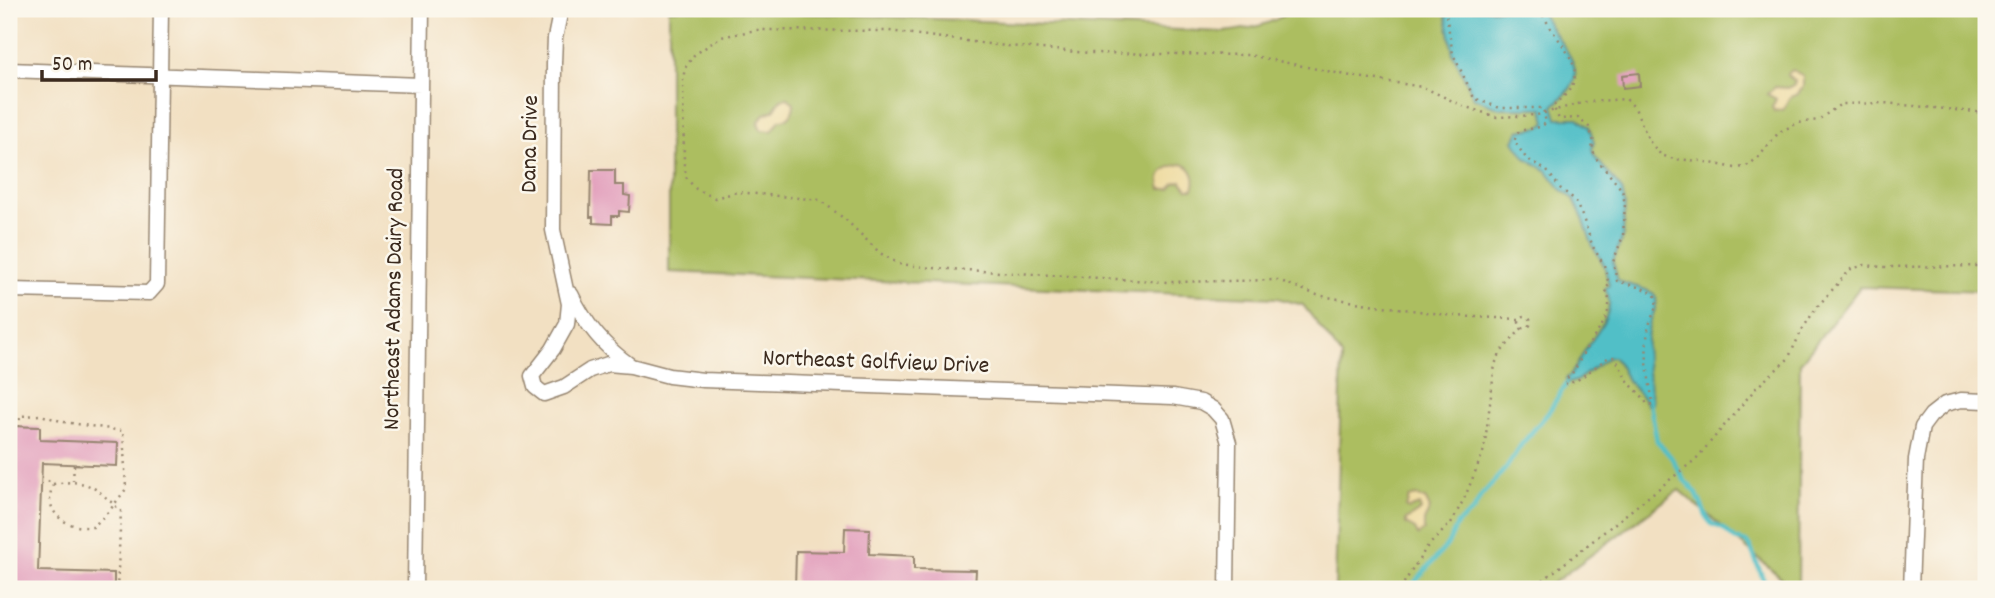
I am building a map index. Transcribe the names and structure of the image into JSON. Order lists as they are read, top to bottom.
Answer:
{
  "streets": {
    "street": ["Dana Drive", "Northeast Adams Dairy Road", "Northeast Golfview Drive"]
  },
  "crossings": [
    ["Dana Drive", "Northeast Golfview Drive"]
  ],
  "scale_bar": "50 m"
}
